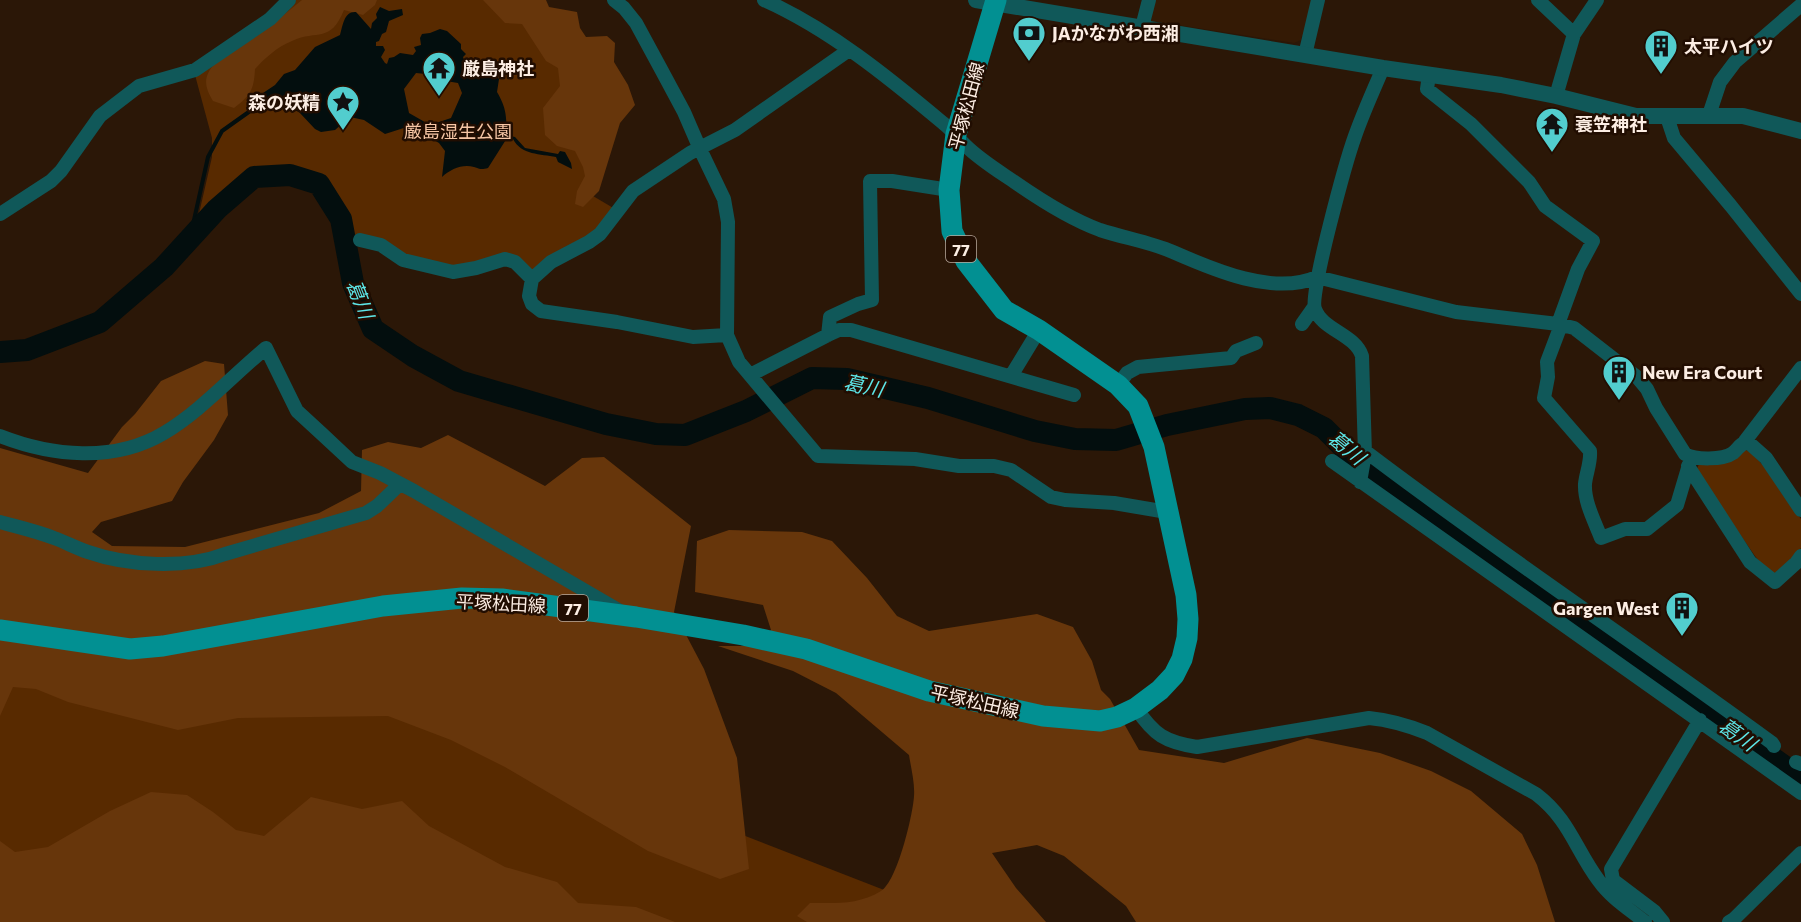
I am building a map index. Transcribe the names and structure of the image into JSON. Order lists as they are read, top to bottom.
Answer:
{
  "streets": {
    "main road": ["平塚松田線", "77"]
  },
  "water": ["葛川"],
  "parks": ["厳島湿生公園"],
  "places": {
    "bank": ["JAかながわ西湘"],
    "building": ["太平ハイツ", "New Era Court", "Gargen West"],
    "temple": ["厳島神社", "蓑笠神社"],
    "place": ["森の妖精"]
  }
}
